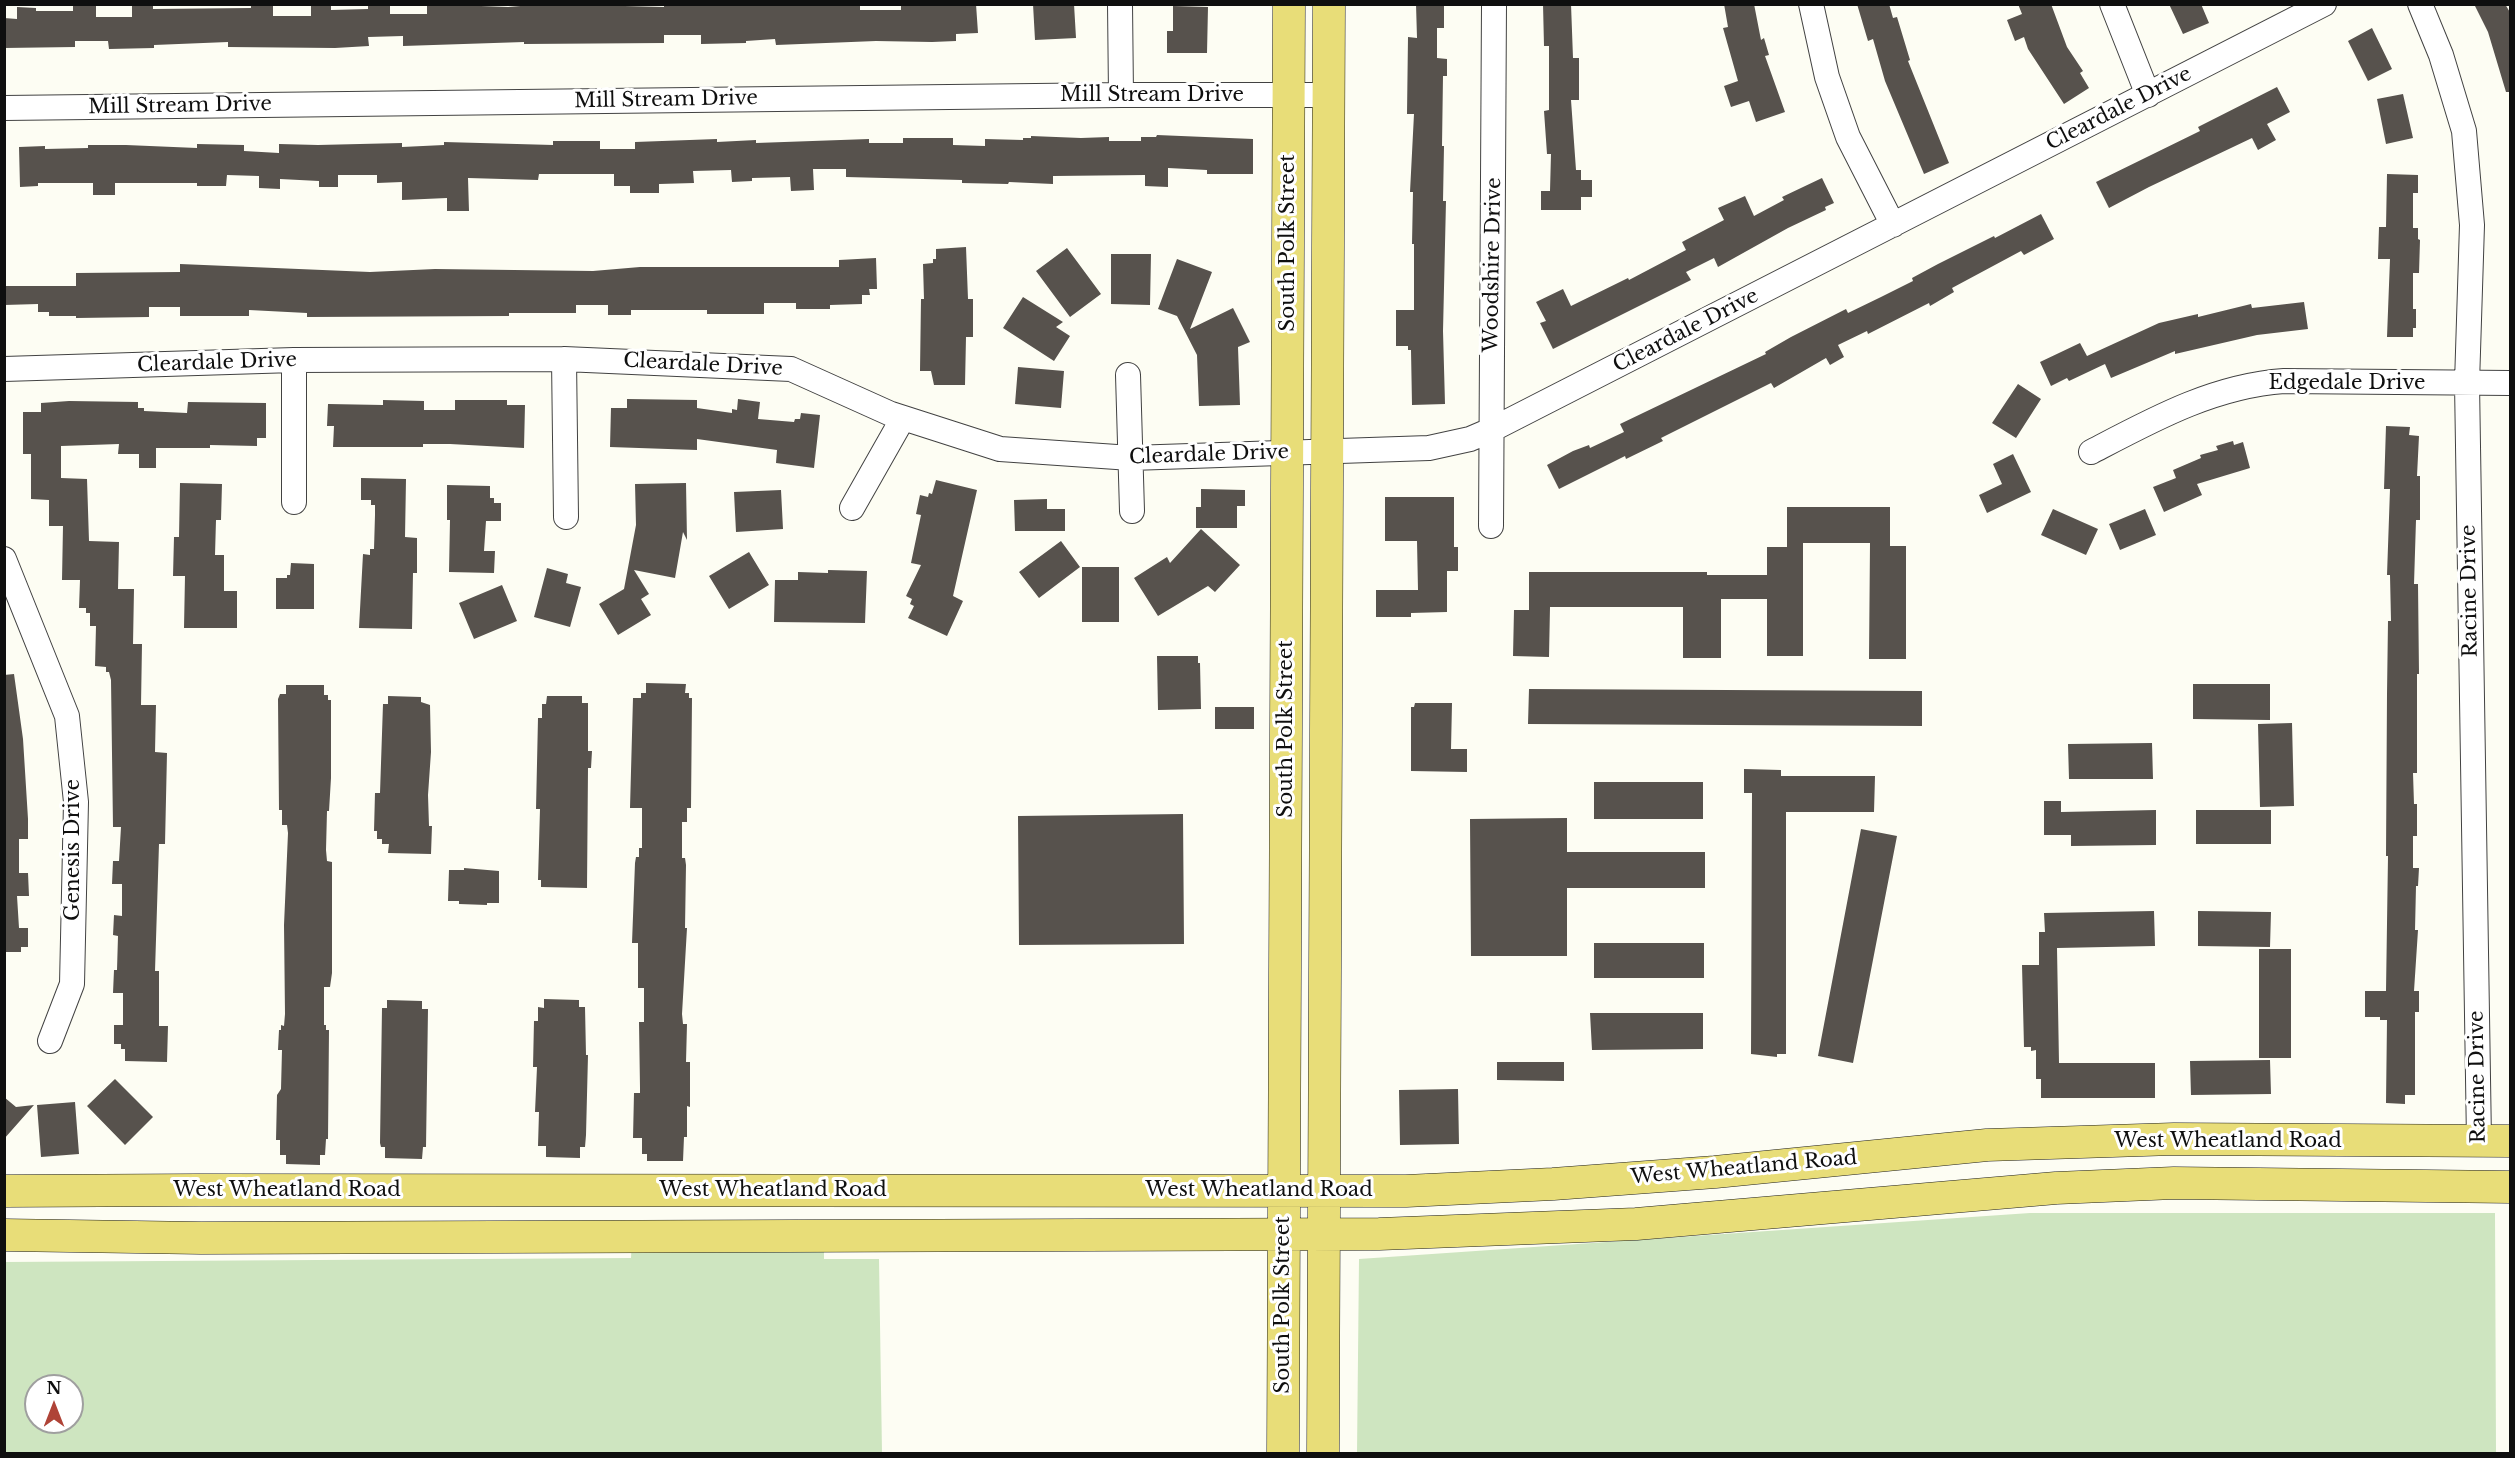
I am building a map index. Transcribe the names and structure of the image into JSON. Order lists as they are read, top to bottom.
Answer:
{
  "streets": {
    "main road": ["South Polk Street", "Racine Drive", "West Wheatland Road"],
    "street": [
      "Mill Stream Drive",
      "Cleardale Drive",
      "Woodshire Drive",
      "Edgedale Drive",
      "Genesis Drive"
    ]
  },
  "crossings": [
    ["Mill Stream Drive", "South Polk Street"],
    ["Cleardale Drive", "South Polk Street"],
    ["Cleardale Drive", "Woodshire Drive"],
    ["South Polk Street", "West Wheatland Road"],
    ["Edgedale Drive", "Racine Drive"],
    ["Racine Drive", "West Wheatland Road"]
  ],
  "north": "top"
}
